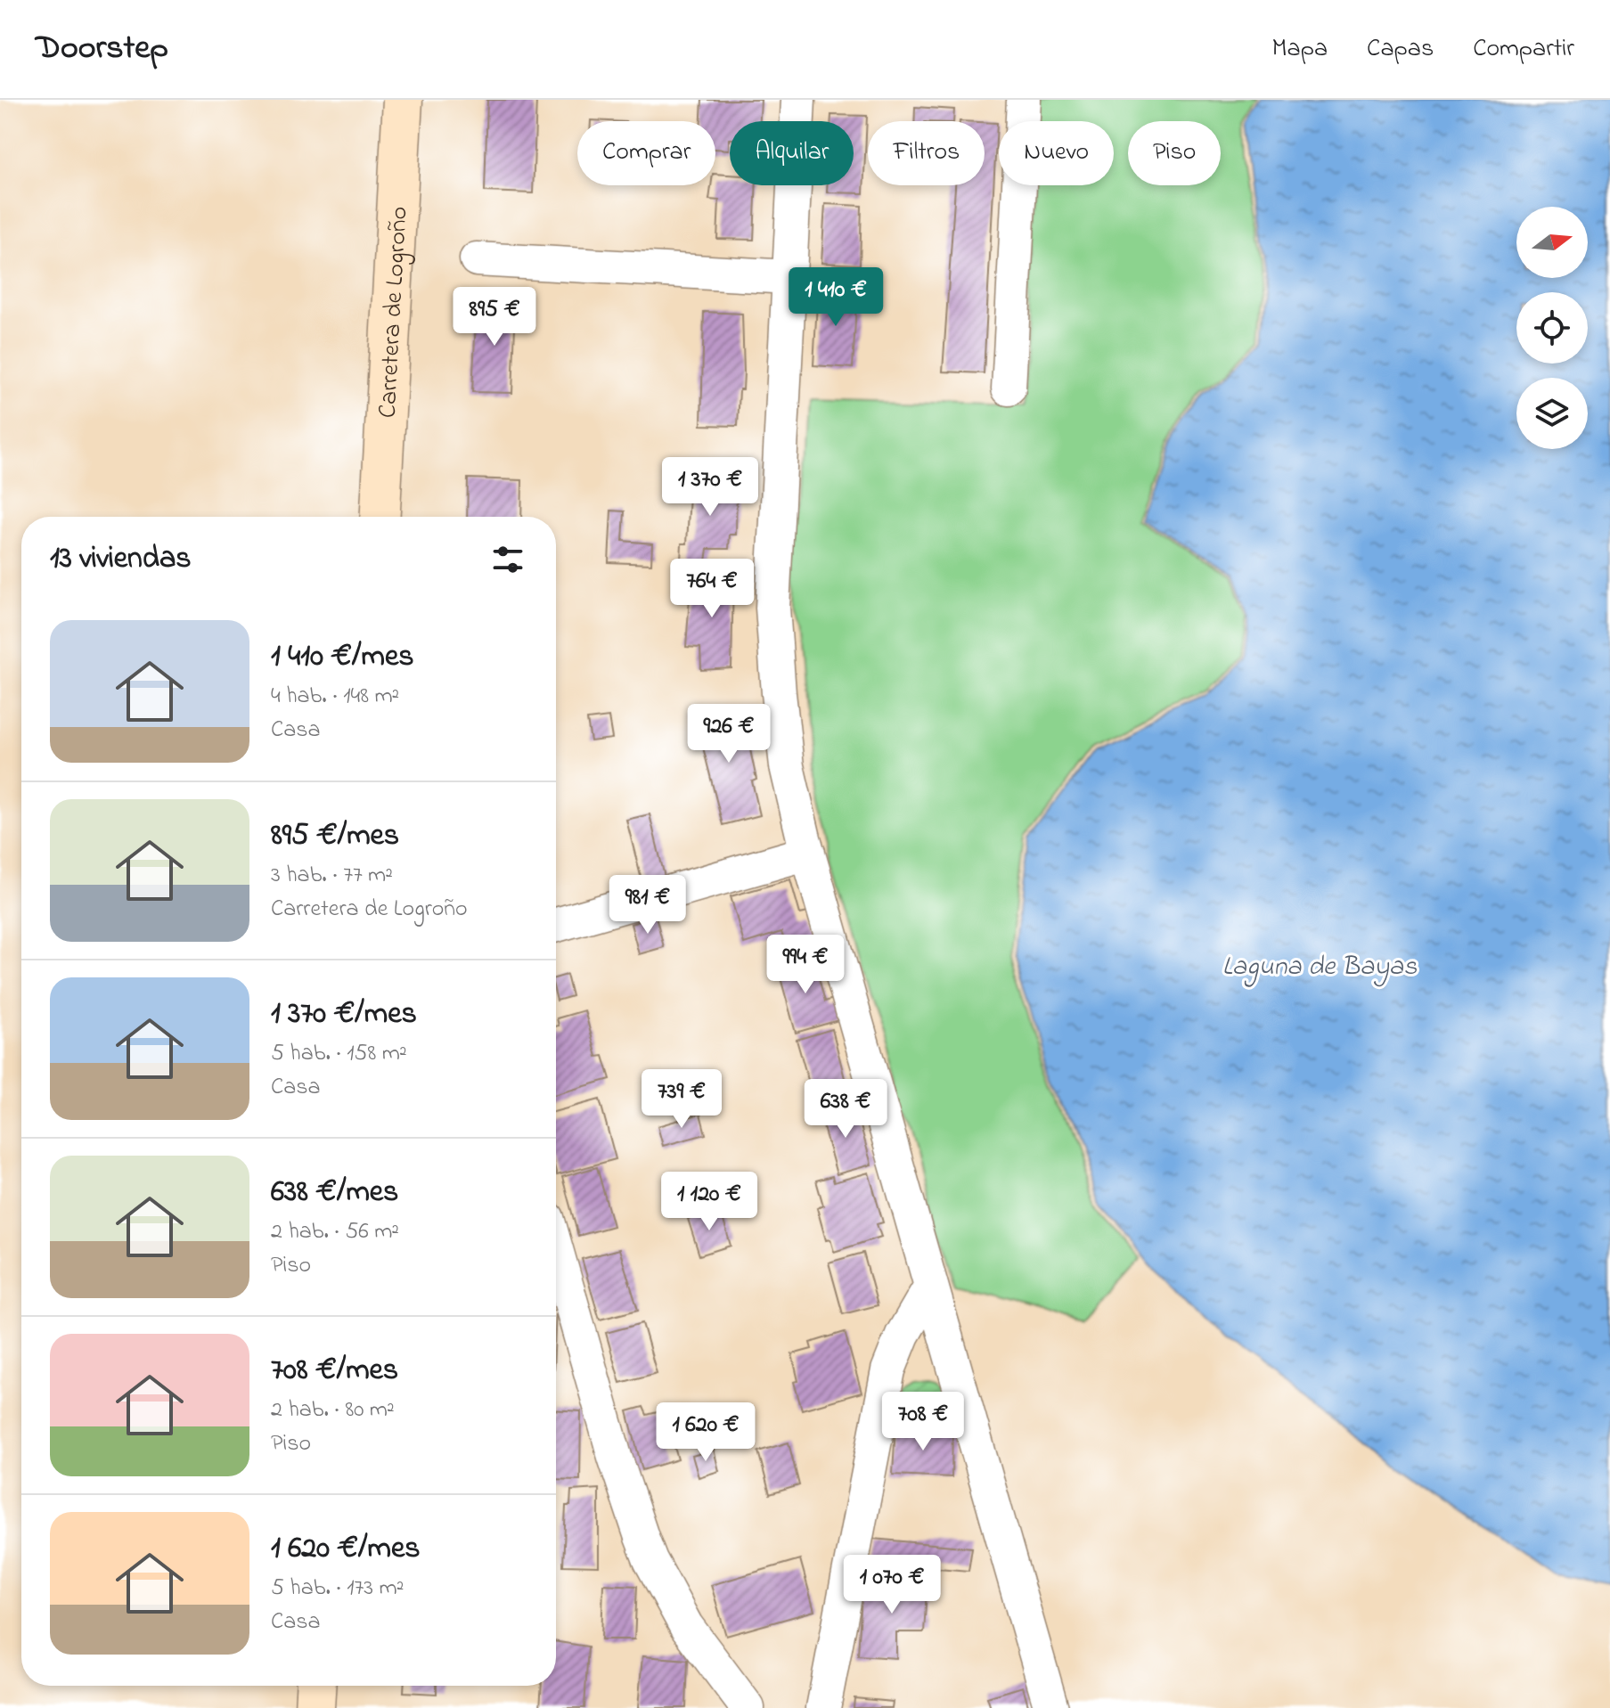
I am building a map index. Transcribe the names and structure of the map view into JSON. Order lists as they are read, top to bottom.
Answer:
{
  "streets": {
    "main road": ["Carretera de Logroño"]
  },
  "water": ["Laguna de Bayas"],
  "north": "right",
  "page": {
    "header": "Doorstep",
    "nav": ["Mapa", "Capas", "Compartir"],
    "chip": [
      "Comprar",
      "Alquilar",
      "Filtros",
      "Nuevo",
      "Piso"
    ],
    "price": [
      "1 410 €",
      "895 €",
      "1 370 €",
      "764 €",
      "926 €",
      "981 €",
      "994 €",
      "739 €",
      "638 €",
      "1 120 €",
      "708 €",
      "1 620 €",
      "1 070 €"
    ],
    "heading": "13 viviendas",
    "list": [
      {
        "name": "1 410 €/mes",
        "note": "4 hab. · 148 m² · Casa"
      },
      {
        "name": "895 €/mes",
        "note": "3 hab. · 77 m² · Carretera de Logroño"
      },
      {
        "name": "1 370 €/mes",
        "note": "5 hab. · 158 m² · Casa"
      },
      {
        "name": "638 €/mes",
        "note": "2 hab. · 56 m² · Piso"
      },
      {
        "name": "708 €/mes",
        "note": "2 hab. · 80 m² · Piso"
      },
      {
        "name": "1 620 €/mes",
        "note": "5 hab. · 173 m² · Casa"
      }
    ]
  }
}
